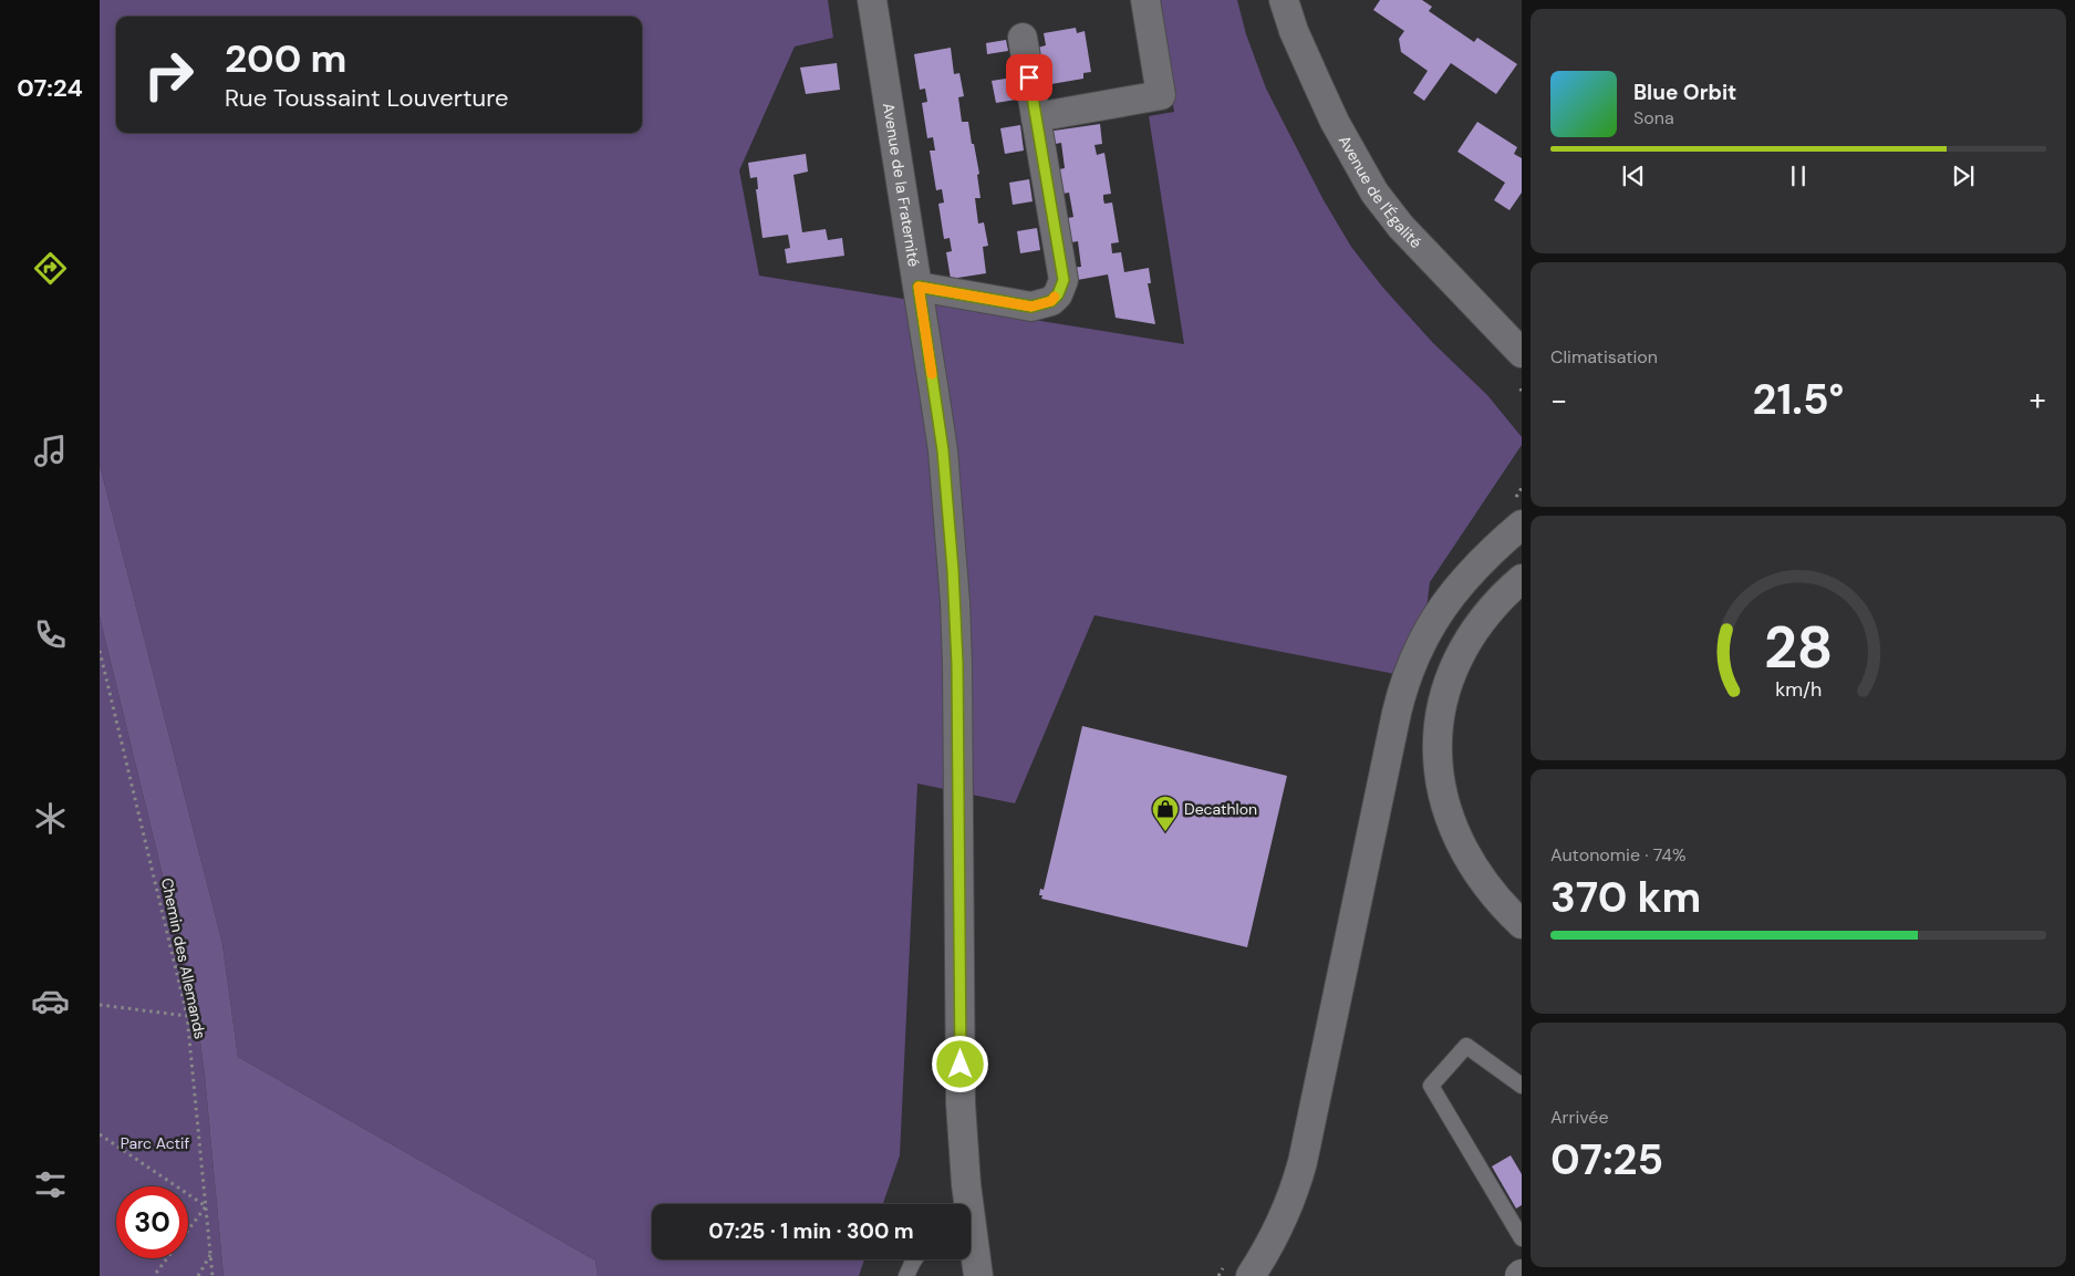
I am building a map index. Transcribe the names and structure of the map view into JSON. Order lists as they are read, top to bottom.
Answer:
{
  "streets": {
    "street": ["Avenue de la Fraternité", "Avenue de l'Égalité"],
    "path": ["Chemin des Allemands"]
  },
  "parks": ["Parc Actif"],
  "places": {
    "shop": ["Decathlon"]
  },
  "page": {
    "tabs": "07:24",
    "turn": ["200 m", "Rue Toussaint Louverture"],
    "song": ["Blue Orbit", "Sona"],
    "tile": [
      "Climatisation",
      ["Autonomie · 74%", "370 km"],
      ["Arrivée", "07:25"]
    ],
    "heat": ["−", "21.5°", "+"],
    "limit": "30",
    "trip": "07:25 · 1 min · 300 m",
    "gauge": ["28", "km/h"]
  }
}
